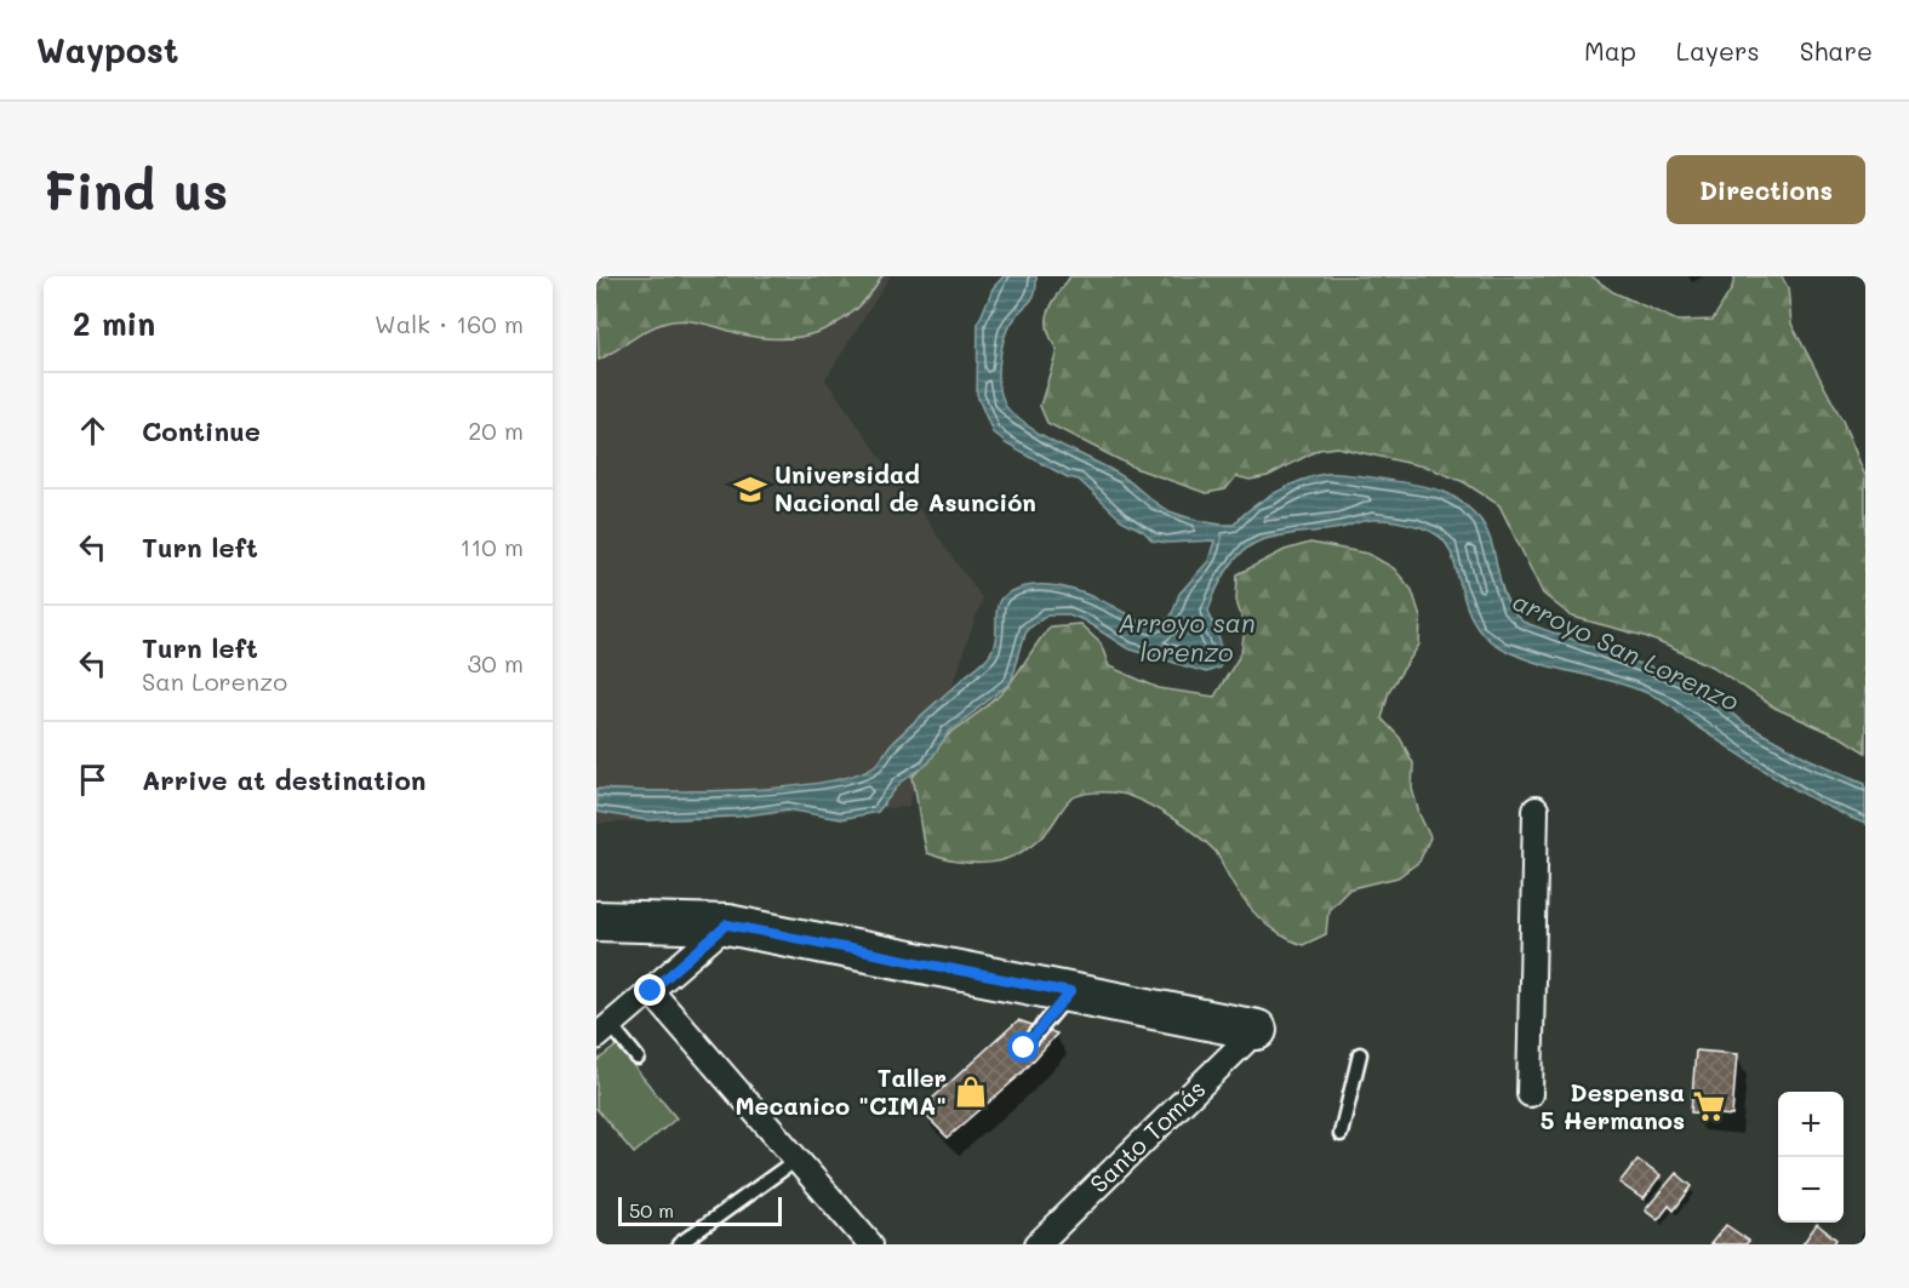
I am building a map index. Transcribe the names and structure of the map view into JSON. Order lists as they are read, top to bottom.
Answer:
{
  "streets": {
    "street": ["Santo Tomás"]
  },
  "water": ["Arroyo san lorenzo", "arroyo San Lorenzo"],
  "places": {
    "school or university": ["Universidad Nacional de Asunción"],
    "shop": ["Taller Mecanico \"CIMA\""],
    "supermarket": ["Despensa 5 Hermanos"]
  },
  "scale_bar": "50 m",
  "page": {
    "header": "Waypost",
    "nav": ["Map", "Layers", "Share"],
    "buttons": "Directions",
    "title": "Find us",
    "heading": ["2 min", "Walk · 160 m"],
    "list": [
      ["Continue", "20 m"],
      ["Turn left", "110 m"],
      ["Turn left", "San Lorenzo", "30 m"],
      "Arrive at destination"
    ],
    "map_buttons": ["+", "−"],
    "scale": "50 m"
  }
}
